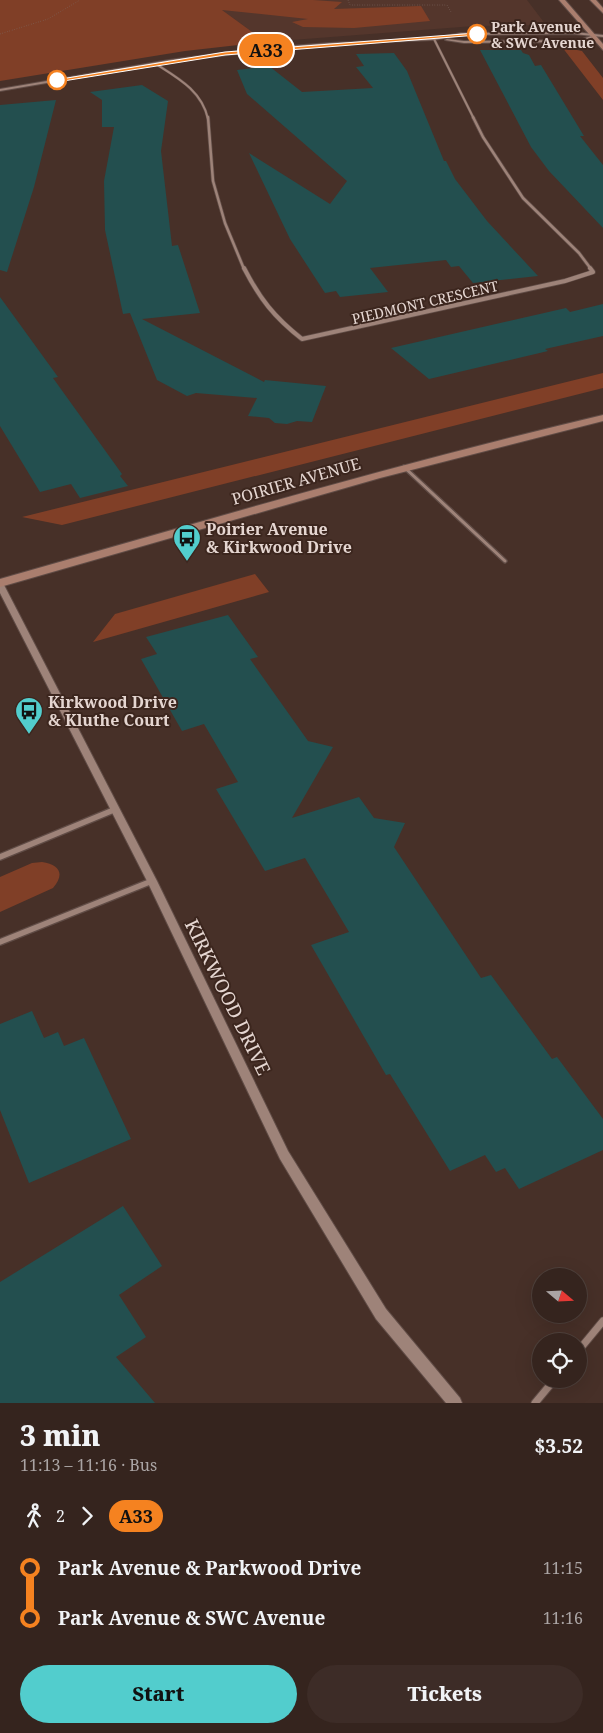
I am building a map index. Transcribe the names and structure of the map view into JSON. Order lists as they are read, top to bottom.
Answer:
{
  "streets": {
    "main road": ["POIRIER AVENUE"],
    "street": ["PIEDMONT CRESCENT", "KIRKWOOD DRIVE"]
  },
  "crossings": [
    ["POIRIER AVENUE", "KIRKWOOD DRIVE"]
  ],
  "places": {
    "other": ["Park Avenue & SWC Avenue"],
    "bus stop": ["Poirier Avenue & Kirkwood Drive", "Kirkwood Drive & Kluthe Court"]
  },
  "lines": ["bus line A33"],
  "north": "right",
  "page": {
    "on_map": "A33",
    "heading": ["3 min", "11:13 – 11:16 · Bus", "$3.52"],
    "legs": ["2", "A33"],
    "list": [
      {
        "name": "Park Avenue & Parkwood Drive",
        "value": "11:15"
      },
      {
        "name": "Park Avenue & SWC Avenue",
        "value": "11:16"
      }
    ],
    "buttons": ["Start", "Tickets"]
  }
}
